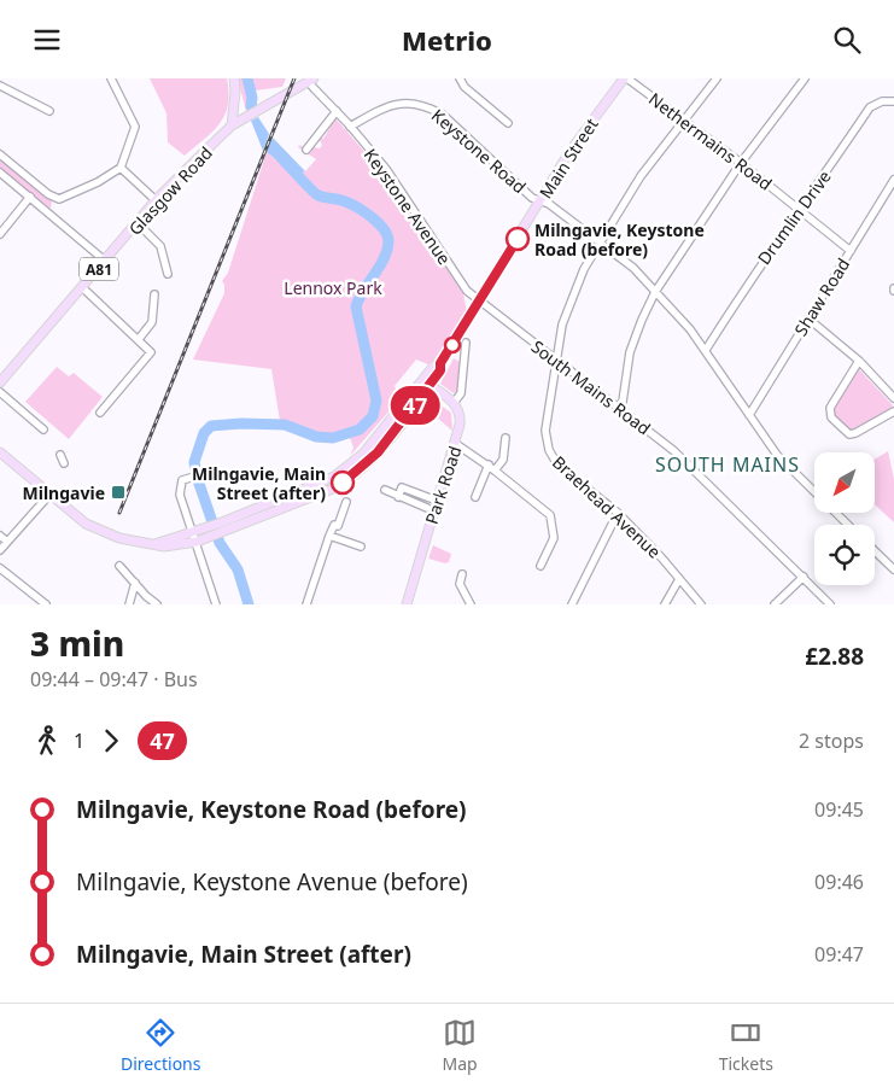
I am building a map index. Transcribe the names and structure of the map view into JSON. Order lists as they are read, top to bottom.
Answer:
{
  "streets": {
    "main road": [
      "Main Street",
      "Glasgow Road",
      "A81",
      "Park Road"
    ],
    "street": [
      "Nethermains Road",
      "Keystone Road",
      "Keystone Avenue",
      "Drumlin Drive",
      "Shaw Road",
      "South Mains Road",
      "Braehead Avenue"
    ]
  },
  "crossings": [
    ["Nethermains Road", "Main Street"],
    ["Nethermains Road", "Drumlin Drive"],
    ["Nethermains Road", "Shaw Road"],
    ["Nethermains Road", "Braehead Avenue"],
    ["Keystone Road", "Main Street"],
    ["Keystone Road", "Keystone Avenue"],
    ["Keystone Road", "Drumlin Drive"],
    ["Keystone Road", "Shaw Road"],
    ["Keystone Road", "Braehead Avenue"],
    ["Main Street", "Keystone Avenue"],
    ["Main Street", "South Mains Road"],
    ["Glasgow Road", "Keystone Avenue"],
    ["Keystone Avenue", "South Mains Road"],
    ["South Mains Road", "Braehead Avenue"]
  ],
  "districts": ["SOUTH MAINS"],
  "parks": ["Lennox Park"],
  "places": {
    "other": ["Milngavie, Keystone Road (before)", "Milngavie, Main Street (after)"],
    "transit": ["Milngavie"]
  },
  "lines": ["bus line 47"],
  "north": "bottom left",
  "page": {
    "header": "Metrio",
    "on_map": "47",
    "heading": ["3 min", "09:44 – 09:47 · Bus", "£2.88"],
    "legs": ["1", "47", "2 stops"],
    "list": [
      {
        "name": "Milngavie, Keystone Road (before)",
        "value": "09:45"
      },
      {
        "name": "Milngavie, Keystone Avenue (before)",
        "value": "09:46"
      },
      {
        "name": "Milngavie, Main Street (after)",
        "value": "09:47"
      }
    ],
    "tabs": ["Directions", "Map", "Tickets"]
  }
}
